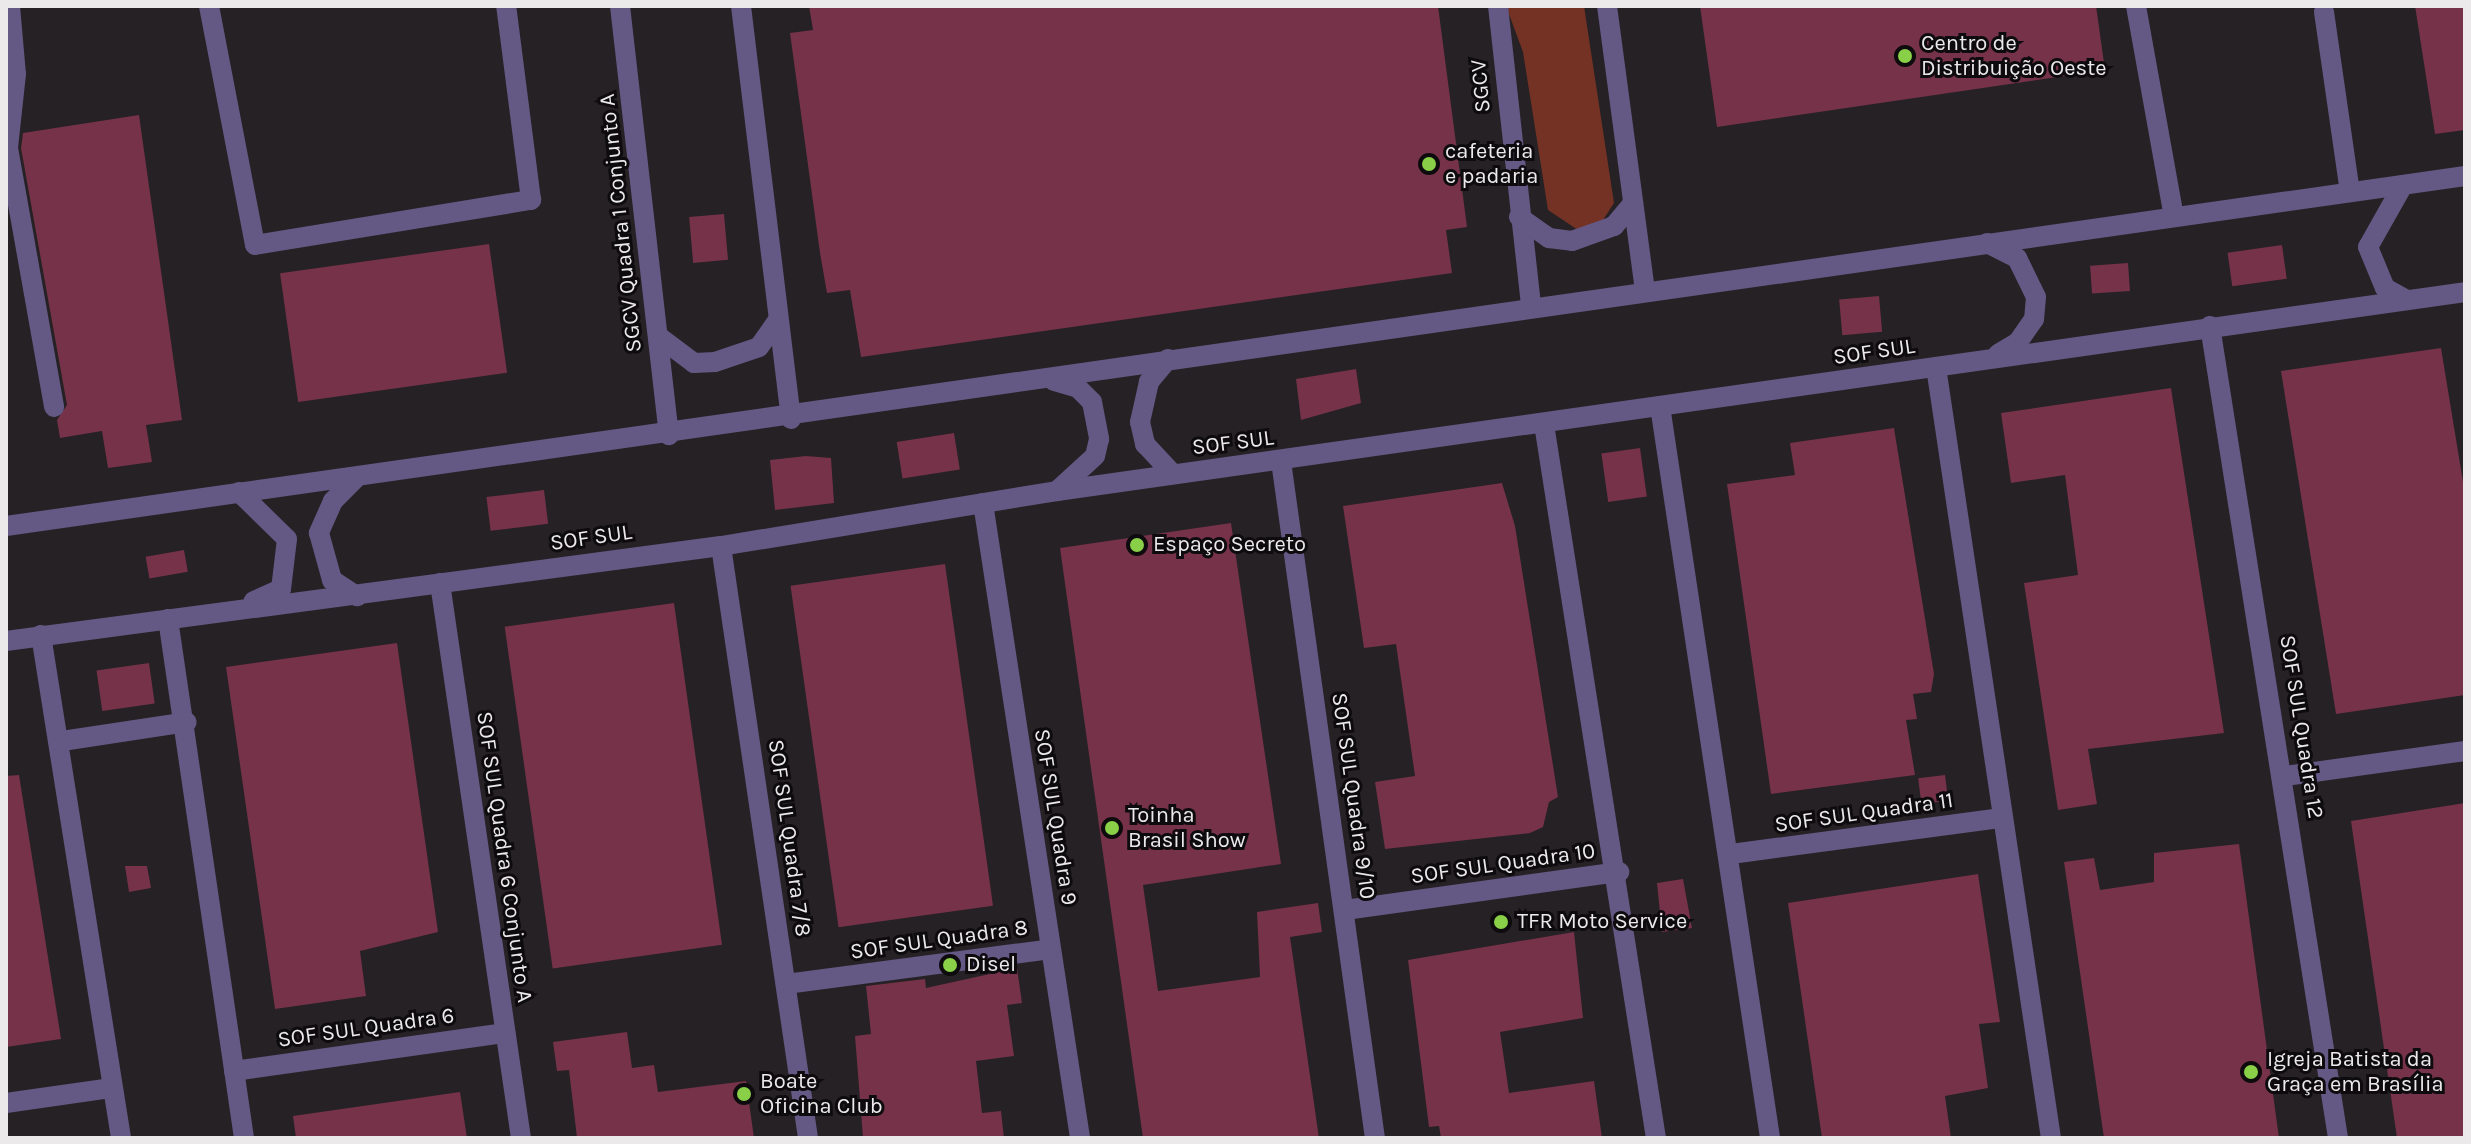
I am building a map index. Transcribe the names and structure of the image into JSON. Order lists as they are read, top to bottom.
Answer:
{
  "streets": {
    "street": [
      "SGCV",
      "SGCV Quadra 1 Conjunto A",
      "SOF SUL",
      "SOF SUL Quadra 12",
      "SOF SUL Quadra 9/10",
      "SOF SUL Quadra 11",
      "SOF SUL Quadra 9",
      "SOF SUL Quadra 7/8",
      "SOF SUL Quadra 6 Conjunto A",
      "SOF SUL Quadra 10",
      "SOF SUL Quadra 8",
      "SOF SUL Quadra 6"
    ]
  },
  "crossings": [
    ["SOF SUL", "SOF SUL Quadra 12"],
    ["SOF SUL", "SOF SUL Quadra 9/10"],
    ["SOF SUL", "SOF SUL Quadra 9"],
    ["SOF SUL", "SOF SUL Quadra 7/8"],
    ["SOF SUL", "SOF SUL Quadra 6 Conjunto A"],
    ["SOF SUL Quadra 9/10", "SOF SUL Quadra 10"],
    ["SOF SUL Quadra 9", "SOF SUL Quadra 8"],
    ["SOF SUL Quadra 7/8", "SOF SUL Quadra 8"],
    ["SOF SUL Quadra 6 Conjunto A", "SOF SUL Quadra 6"]
  ],
  "places": [
    "Centro de Distribuição Oeste",
    "cafeteria e padaria",
    "Espaço Secreto",
    "Toinha Brasil Show",
    "TFR Moto Service",
    "Disel",
    "Igreja Batista da Graça em Brasília",
    "Boate Oficina Club"
  ]
}
